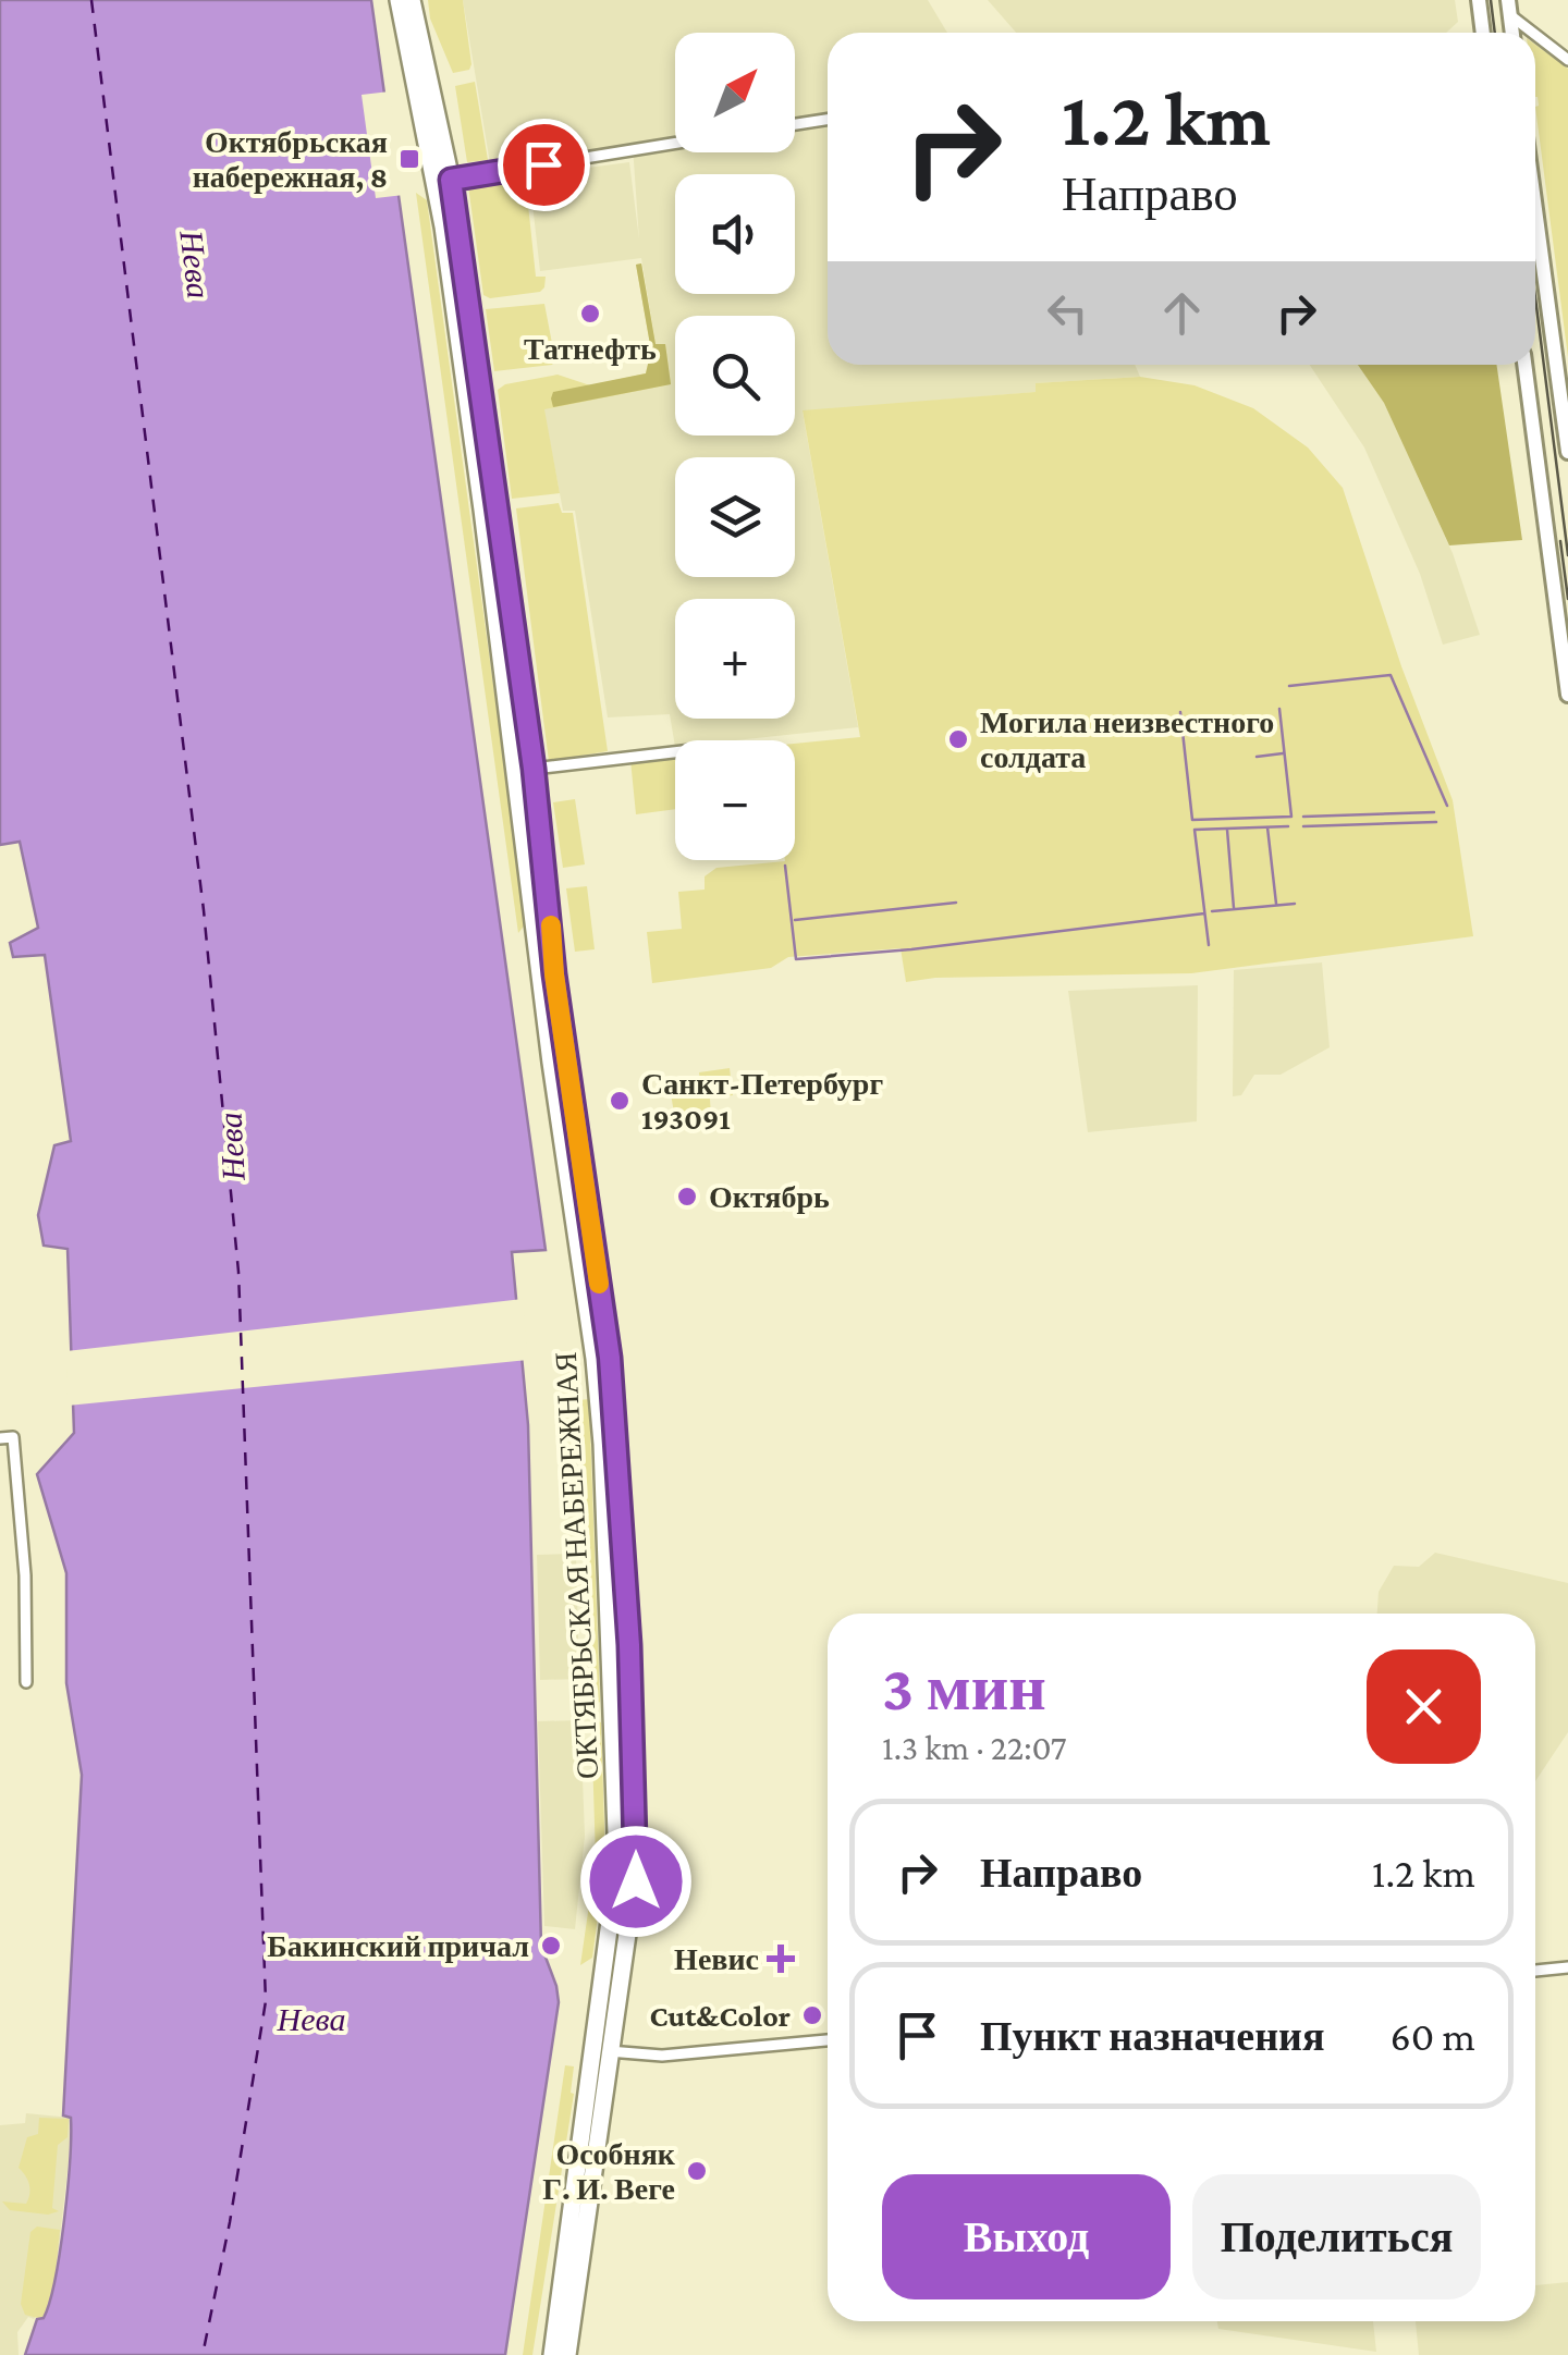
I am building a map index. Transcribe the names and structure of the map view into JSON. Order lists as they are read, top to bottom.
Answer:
{
  "streets": {
    "main road": ["ОКТЯБРЬСКАЯ НАБЕРЕЖНАЯ"]
  },
  "water": ["Нева"],
  "places": {
    "transit": ["Октябрьская набережная, 8"],
    "other": [
      "Татнефть",
      "Могила неизвестного солдата",
      "Санкт-Петербург 193091",
      "Октябрь",
      "Бакинский причал",
      "Cut&Color",
      "Особняк Г. И. Веге"
    ],
    "health": ["Невис"]
  },
  "north": "top right",
  "page": {
    "map_buttons": ["+", "−"],
    "turn": ["1.2 km", "Направо"],
    "heading": ["3 мин", "1.3 km · 22:07"],
    "list": [
      {
        "name": "Направо",
        "value": "1.2 km"
      },
      {
        "name": "Пункт назначения",
        "value": "60 m"
      }
    ],
    "buttons": ["Выход", "Поделиться"]
  }
}
